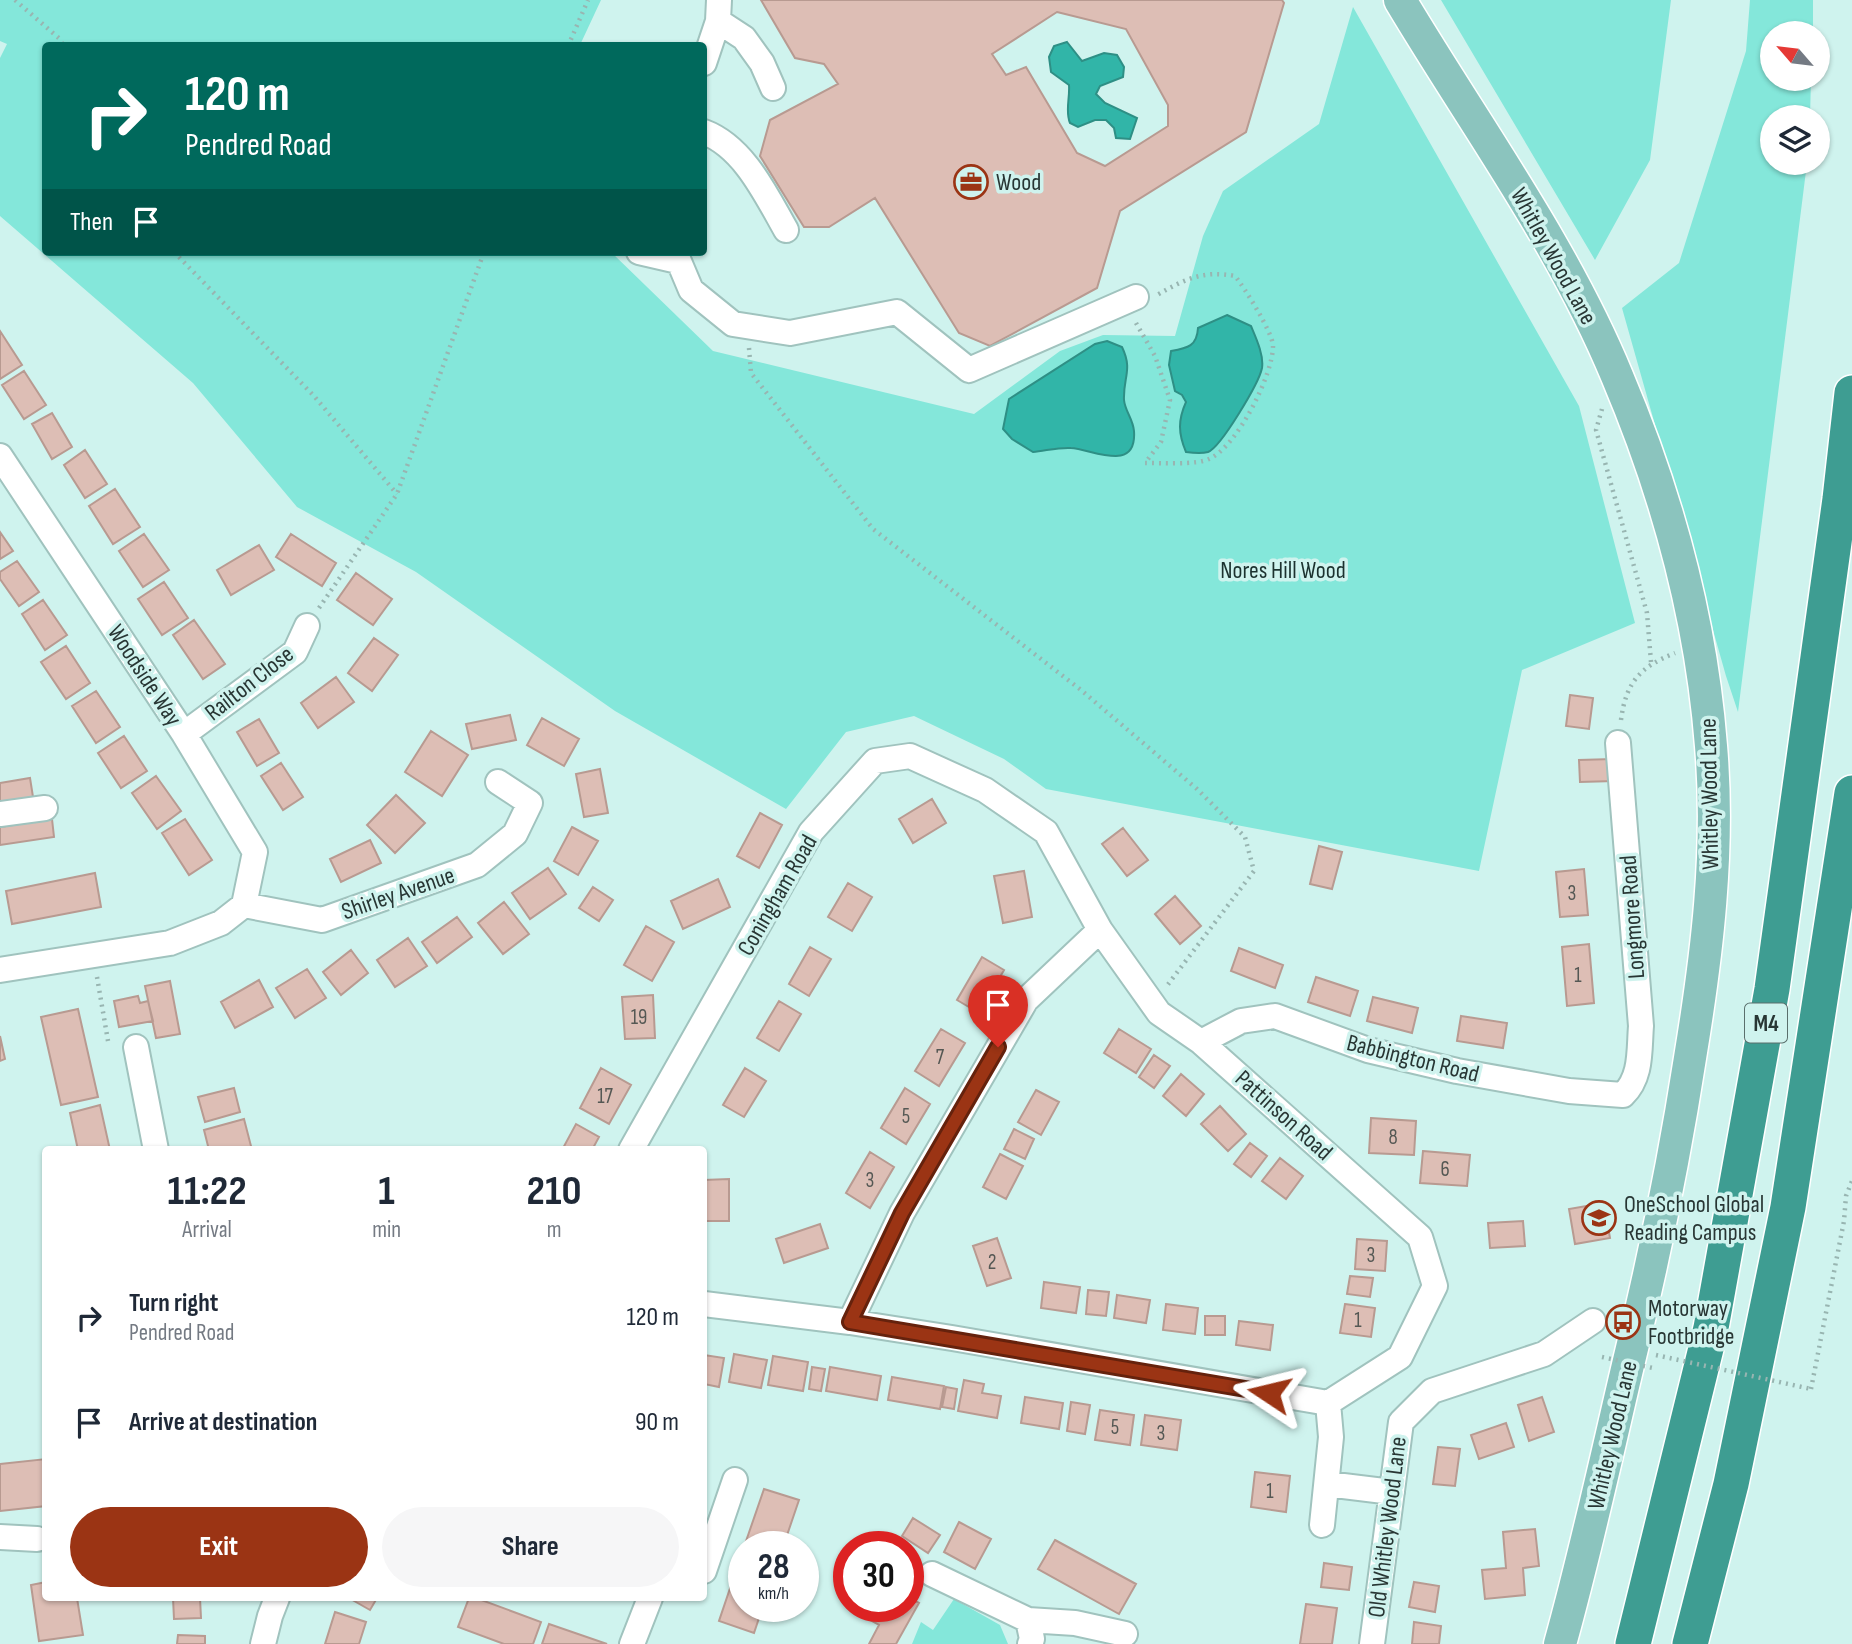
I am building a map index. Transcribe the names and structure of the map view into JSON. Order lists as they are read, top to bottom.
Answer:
{
  "streets": {
    "highway": ["M4"],
    "main road": ["Whitley Wood Lane"],
    "street": [
      "Woodside Way",
      "Railton Close",
      "Shirley Avenue",
      "Coningham Road",
      "Longmore Road",
      "Babbington Road",
      "Pattinson Road",
      "Old Whitley Wood Lane"
    ]
  },
  "crossings": [
    ["Woodside Way", "Railton Close"],
    ["Woodside Way", "Shirley Avenue"],
    ["Coningham Road", "Pattinson Road"],
    ["Longmore Road", "Babbington Road"],
    ["Babbington Road", "Pattinson Road"]
  ],
  "parks": ["Nores Hill Wood"],
  "places": {
    "office": ["Wood"],
    "school or university": ["OneSchool Global Reading Campus"],
    "bus stop": ["Motorway Footbridge"]
  },
  "house_numbers": [
    "3",
    "1",
    "19",
    "7",
    "17",
    "5",
    "8",
    "6",
    "3",
    "3",
    "2",
    "1",
    "5",
    "3",
    "1"
  ],
  "north": "top left",
  "page": {
    "turn": ["120 m", "Pendred Road"],
    "then": "Then",
    "eta": [
      "11:22",
      "Arrival",
      "1",
      "min",
      "210",
      "m"
    ],
    "list": [
      {
        "name": "Turn right",
        "note": "Pendred Road",
        "value": "120 m"
      },
      {
        "name": "Arrive at destination",
        "value": "90 m"
      }
    ],
    "buttons": ["Exit", "Share"],
    "speed": "28 km/h",
    "limit": "30"
  }
}
